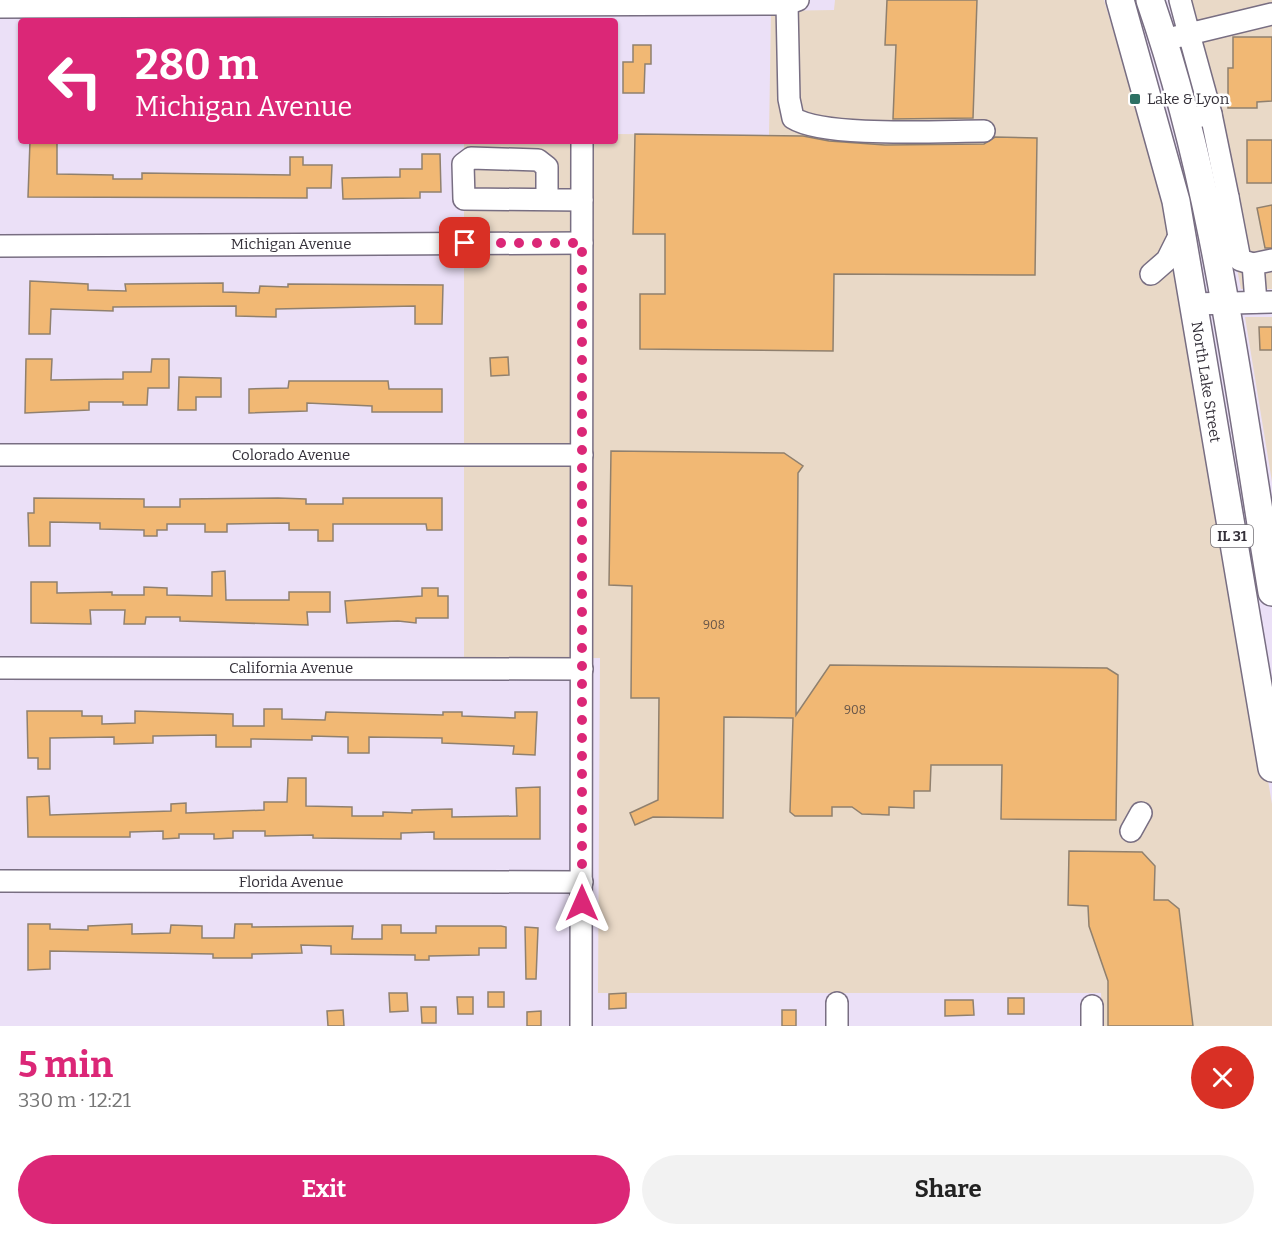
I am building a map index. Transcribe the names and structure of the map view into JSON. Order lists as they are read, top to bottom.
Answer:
{
  "streets": {
    "main road": ["North Lake Street", "IL 31"],
    "street": [
      "Michigan Avenue",
      "Colorado Avenue",
      "California Avenue",
      "Florida Avenue"
    ]
  },
  "places": {
    "transit": ["Lake & Lyon"]
  },
  "house_numbers": ["908", "908"],
  "page": {
    "turn": ["280 m", "Michigan Avenue"],
    "heading": ["5 min", "330 m · 12:21"],
    "buttons": ["Exit", "Share"]
  }
}
